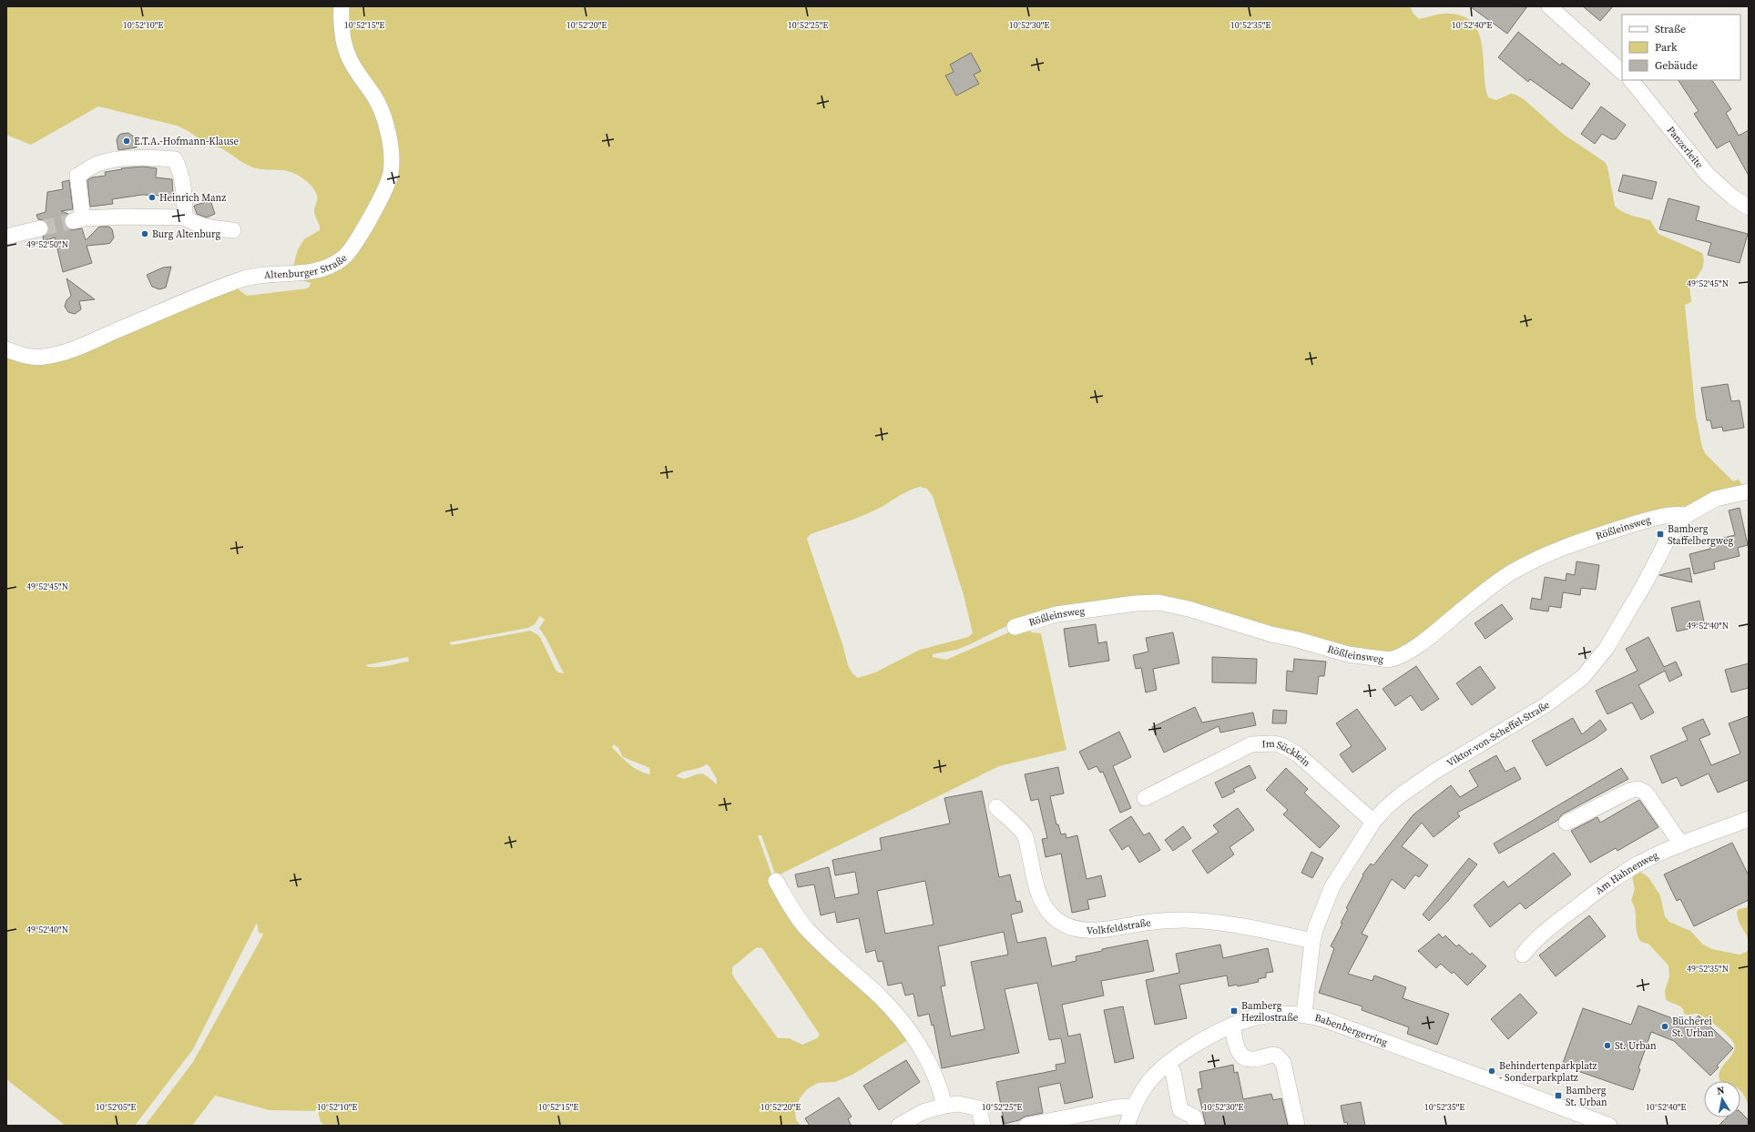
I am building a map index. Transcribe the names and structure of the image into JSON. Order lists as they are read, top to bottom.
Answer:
{
  "streets": {
    "street": [
      "Panzerleite",
      "Altenburger Straße",
      "Rößleinsweg",
      "Viktor-von-Scheffel-Straße",
      "Im Sücklein",
      "Am Hahnenweg",
      "Volkfeldstraße",
      "Babenbergerring"
    ]
  },
  "crossings": [
    ["Rößleinsweg", "Viktor-von-Scheffel-Straße"],
    ["Viktor-von-Scheffel-Straße", "Im Sücklein"],
    ["Viktor-von-Scheffel-Straße", "Volkfeldstraße"],
    ["Viktor-von-Scheffel-Straße", "Babenbergerring"]
  ],
  "places": {
    "other": [
      "E.T.A.-Hofmann-Klause",
      "Heinrich Manz",
      "Burg Altenburg",
      "Bücherei St. Urban",
      "St. Urban",
      "Behindertenparkplatz - Sonderparkplatz"
    ],
    "transit": ["Bamberg Staffelbergweg", "Bamberg Hezilostraße", "Bamberg St. Urban"]
  },
  "legend": ["Straße", "Park", "Gebäude"],
  "north": "top",
  "coordinates": [
    "10°52'10\"E",
    "10°52'15\"E",
    "10°52'20\"E",
    "10°52'25\"E",
    "10°52'30\"E",
    "10°52'35\"E",
    "10°52'40\"E",
    "49°52'50\"N",
    "49°52'45\"N",
    "49°52'40\"N",
    "49°52'35\"N",
    "10°52'05\"E"
  ]
}
